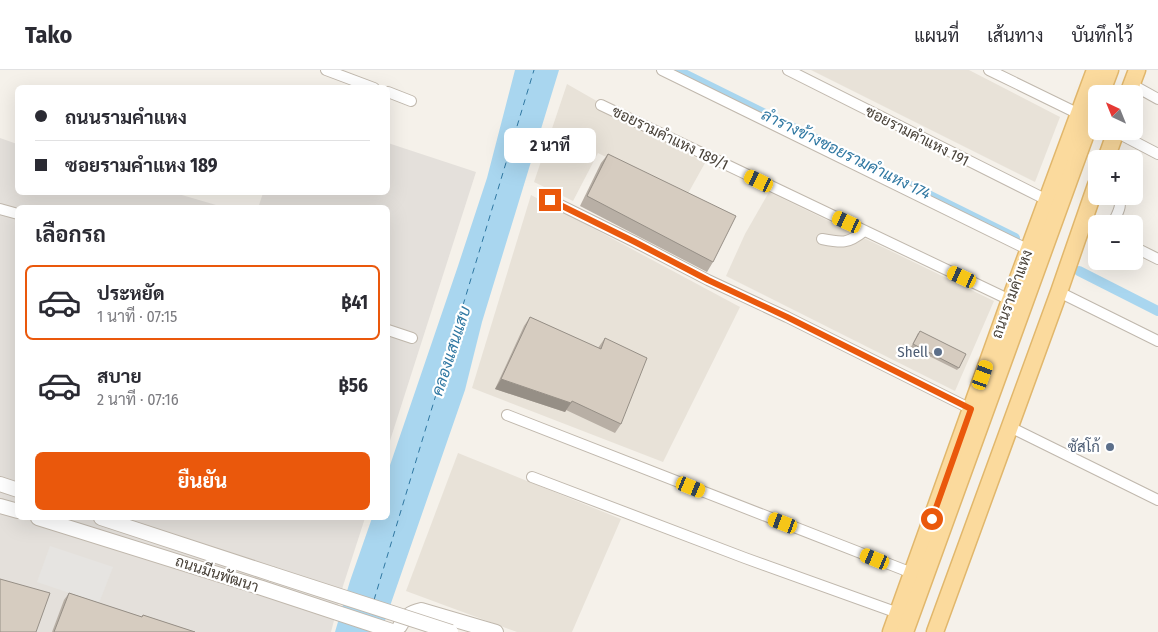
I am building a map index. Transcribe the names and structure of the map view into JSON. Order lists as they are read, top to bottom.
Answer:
{
  "streets": {
    "main road": ["ถนนรามคำแหง"],
    "street": ["ซอยรามคำแหง 191", "ซอยรามคำแหง 189/1", "ถนนมีนพัฒนา"]
  },
  "crossings": [
    ["ซอยรามคำแหง 191", "ถนนรามคำแหง"],
    ["ซอยรามคำแหง 189/1", "ถนนรามคำแหง"]
  ],
  "water": ["ลำรางข้างซอยรามคำแหง 174", "คลองแสนแสบ"],
  "places": ["Shell", "ซัสโก้"],
  "north": "top left",
  "page": {
    "header": "Tako",
    "nav": ["แผนที่", "เส้นทาง", "บันทึกไว้"],
    "map_buttons": ["+", "−"],
    "banner": ["ถนนรามคำแหง", "ซอยรามคำแหง 189"],
    "bubble": "2 นาที",
    "heading": "เลือกรถ",
    "list": [
      {
        "name": "ประหยัด",
        "note": "1 นาที · 07:15",
        "value": "฿41"
      },
      {
        "name": "สบาย",
        "note": "2 นาที · 07:16",
        "value": "฿56"
      }
    ],
    "buttons": "ยืนยัน"
  }
}
